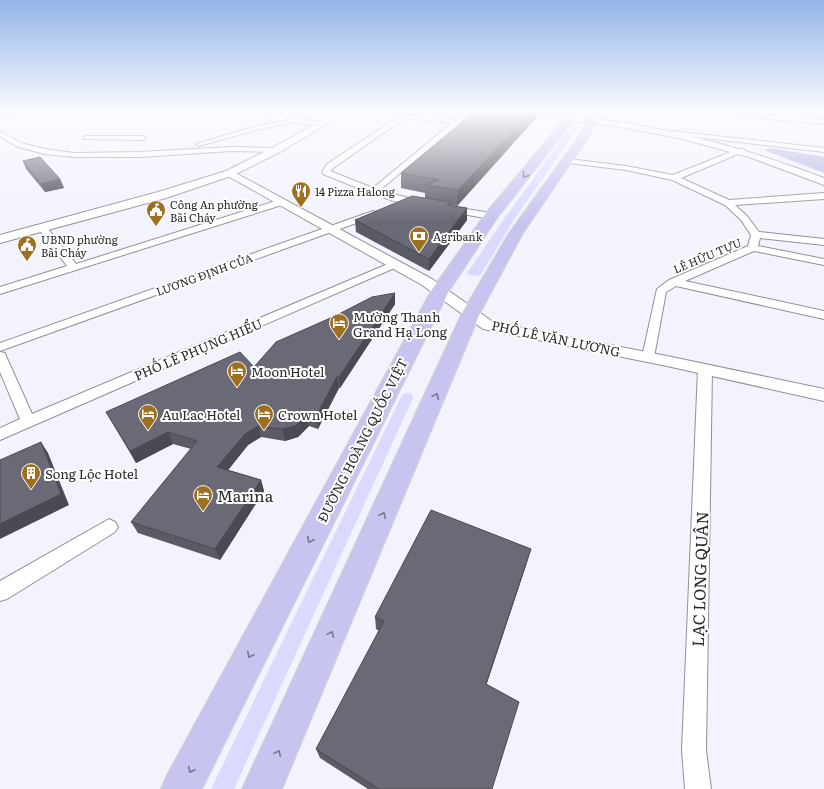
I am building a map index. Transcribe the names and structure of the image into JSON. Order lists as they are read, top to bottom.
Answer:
{
  "streets": {
    "main road": ["ĐƯỜNG HOÀNG QUỐC VIỆT"],
    "street": [
      "LÊ HỮU TỰU",
      "LƯƠNG ĐỊNH CỦA",
      "PHỐ LÊ VĂN LƯƠNG",
      "PHỐ LÊ PHỤNG HIỂU",
      "LẠC LONG QUÂN"
    ]
  },
  "crossings": [
    ["LÊ HỮU TỰU", "PHỐ LÊ VĂN LƯƠNG"],
    ["LƯƠNG ĐỊNH CỦA", "PHỐ LÊ VĂN LƯƠNG"],
    ["PHỐ LÊ VĂN LƯƠNG", "PHỐ LÊ PHỤNG HIỂU"],
    ["PHỐ LÊ VĂN LƯƠNG", "ĐƯỜNG HOÀNG QUỐC VIỆT"],
    ["PHỐ LÊ VĂN LƯƠNG", "LẠC LONG QUÂN"]
  ],
  "places": {
    "restaurant": ["14 Pizza Halong"],
    "public building": ["Công An phường Bãi Cháy", "UBND phường Bãi Cháy"],
    "bank": ["Agribank"],
    "hotel": [
      "Mường Thanh Grand Hạ Long",
      "Moon Hotel",
      "Au Lac Hotel",
      "Crown Hotel",
      "Marina"
    ],
    "building": ["Song Lộc Hotel"]
  }
}
